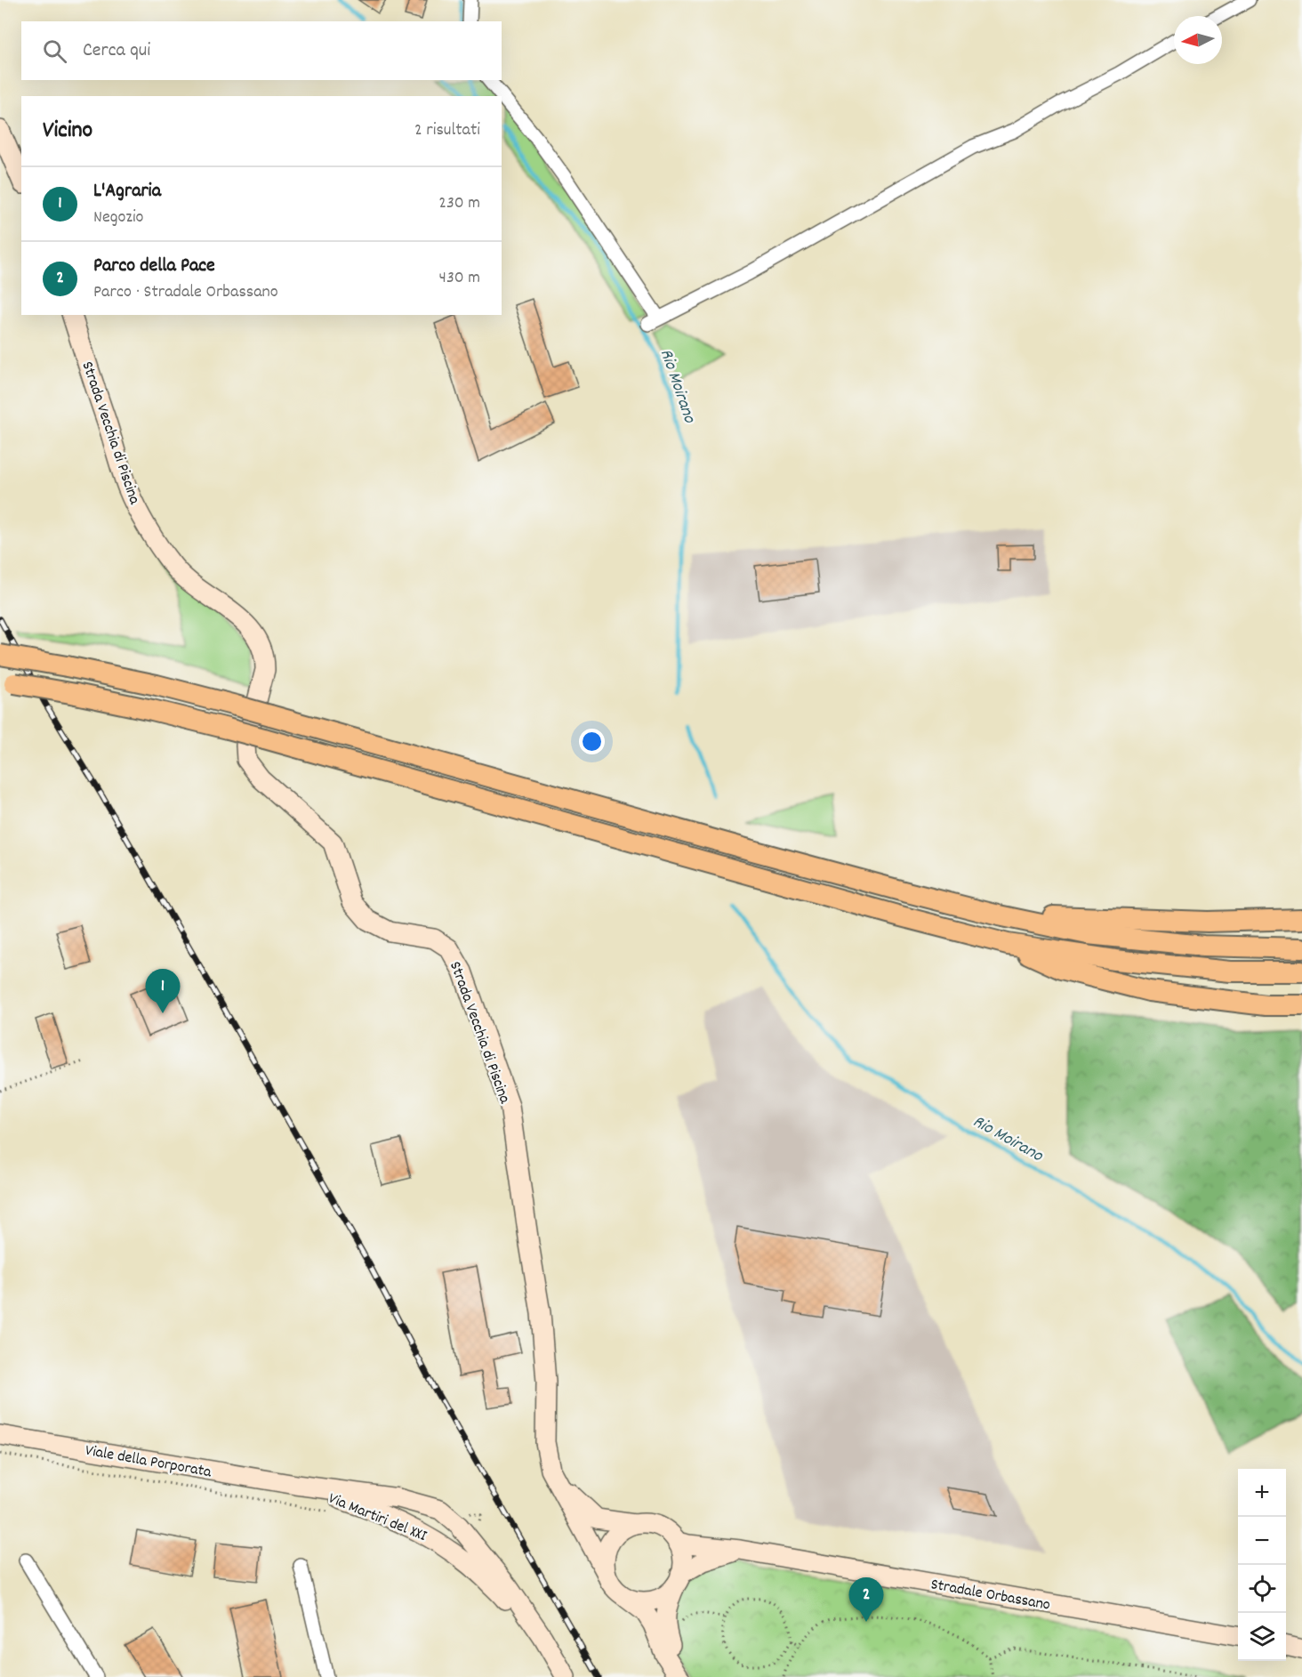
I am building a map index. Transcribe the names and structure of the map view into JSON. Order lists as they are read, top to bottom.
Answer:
{
  "streets": {
    "street": [
      "Strada Vecchia di Piscina",
      "Viale della Porporata",
      "Via Martiri del XXI",
      "Stradale Orbassano"
    ]
  },
  "crossings": [
    ["Viale della Porporata", "Via Martiri del XXI"]
  ],
  "water": ["Rio Moirano"],
  "north": "left",
  "page": {
    "search": "Cerca qui",
    "heading": ["Vicino", "2 risultati"],
    "list": [
      {
        "mark": "1",
        "name": "L'Agraria",
        "note": "Negozio",
        "value": "230 m"
      },
      {
        "mark": "2",
        "name": "Parco della Pace",
        "note": "Parco · Stradale Orbassano",
        "value": "430 m"
      }
    ],
    "pins": ["1", "2"],
    "map_buttons": ["+", "−"]
  }
}
